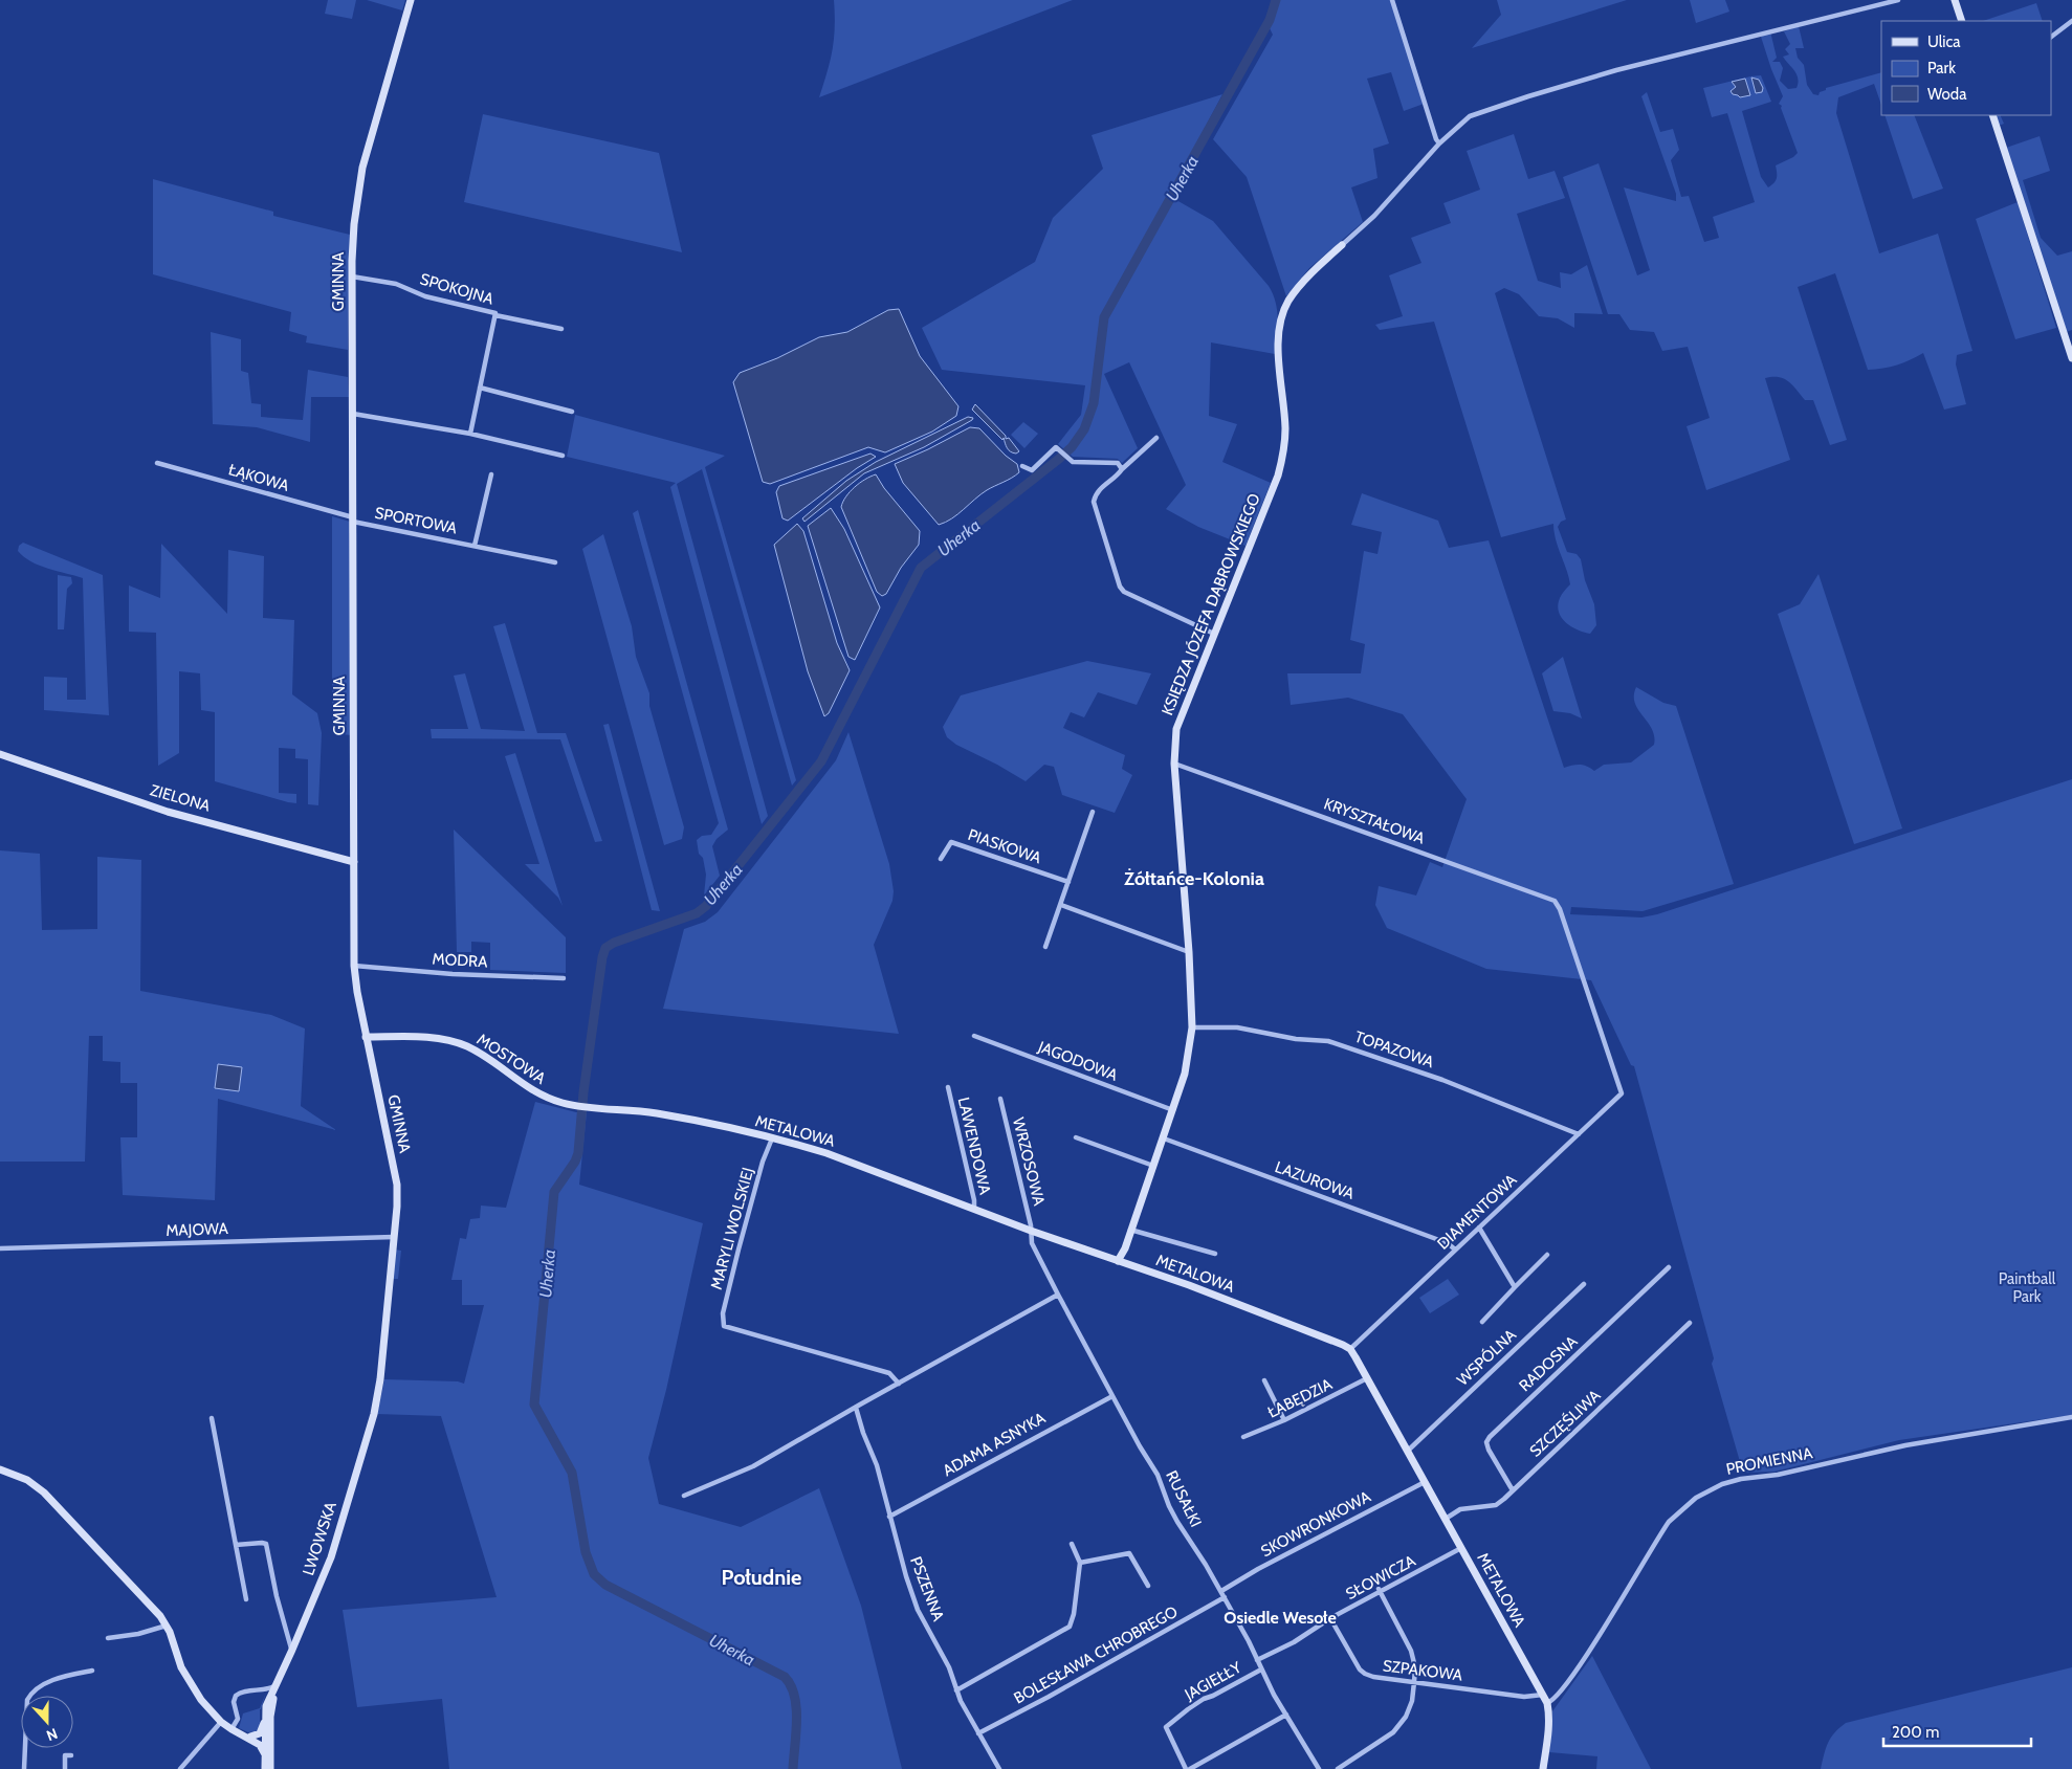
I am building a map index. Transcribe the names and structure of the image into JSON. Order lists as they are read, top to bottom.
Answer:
{
  "streets": {
    "street": [
      "GMINNA",
      "SPOKOJNA",
      "ŁĄKOWA",
      "SPORTOWA",
      "KSIĘDZA JÓZEFA DĄBROWSKIEGO",
      "ZIELONA",
      "KRYSZTAŁOWA",
      "PIASKOWA",
      "MODRA",
      "TOPAZOWA",
      "MOSTOWA",
      "JAGODOWA",
      "METALOWA",
      "LAWENDOWA",
      "WRZOSOWA",
      "LAZUROWA",
      "DIAMENTOWA",
      "MARYLI WOLSKIEJ",
      "MAJOWA",
      "WSPÓLNA",
      "RADOSNA",
      "ŁABĘDZIA",
      "SZCZĘŚLIWA",
      "ADAMA ASNYKA",
      "PROMIENNA",
      "RUSAŁKI",
      "SKOWRONKOWA",
      "LWOWSKA",
      "SŁOWICZA",
      "PSZENNA",
      "BOLESŁAWA CHROBREGO",
      "SZPAKOWA",
      "JAGIEŁŁY"
    ]
  },
  "crossings": [
    ["GMINNA", "SPOKOJNA"],
    ["GMINNA", "ŁĄKOWA"],
    ["GMINNA", "SPORTOWA"],
    ["GMINNA", "ZIELONA"],
    ["GMINNA", "MODRA"],
    ["GMINNA", "MOSTOWA"],
    ["GMINNA", "MAJOWA"],
    ["GMINNA", "LWOWSKA"],
    ["ŁĄKOWA", "SPORTOWA"],
    ["KSIĘDZA JÓZEFA DĄBROWSKIEGO", "KRYSZTAŁOWA"],
    ["KSIĘDZA JÓZEFA DĄBROWSKIEGO", "TOPAZOWA"],
    ["KSIĘDZA JÓZEFA DĄBROWSKIEGO", "JAGODOWA"],
    ["KSIĘDZA JÓZEFA DĄBROWSKIEGO", "METALOWA"],
    ["KSIĘDZA JÓZEFA DĄBROWSKIEGO", "LAZUROWA"],
    ["KRYSZTAŁOWA", "DIAMENTOWA"],
    ["TOPAZOWA", "DIAMENTOWA"],
    ["MOSTOWA", "METALOWA"],
    ["METALOWA", "LAWENDOWA"],
    ["METALOWA", "WRZOSOWA"],
    ["METALOWA", "DIAMENTOWA"],
    ["METALOWA", "MARYLI WOLSKIEJ"],
    ["METALOWA", "WSPÓLNA"],
    ["METALOWA", "ŁABĘDZIA"],
    ["METALOWA", "SZCZĘŚLIWA"],
    ["METALOWA", "PROMIENNA"],
    ["METALOWA", "SKOWRONKOWA"],
    ["METALOWA", "SŁOWICZA"],
    ["METALOWA", "SZPAKOWA"],
    ["LAZUROWA", "DIAMENTOWA"],
    ["RADOSNA", "SZCZĘŚLIWA"],
    ["ADAMA ASNYKA", "RUSAŁKI"],
    ["ADAMA ASNYKA", "PSZENNA"],
    ["RUSAŁKI", "SKOWRONKOWA"],
    ["RUSAŁKI", "SŁOWICZA"],
    ["RUSAŁKI", "BOLESŁAWA CHROBREGO"],
    ["RUSAŁKI", "JAGIEŁŁY"],
    ["SŁOWICZA", "SZPAKOWA"],
    ["PSZENNA", "BOLESŁAWA CHROBREGO"]
  ],
  "districts": ["Żółtańce-Kolonia", "Południe", "Osiedle Wesołe"],
  "water": ["Uherka"],
  "parks": ["Paintball Park"],
  "legend": ["Ulica", "Park", "Woda"],
  "scale_bar": "200 m",
  "north": "bottom"
}
